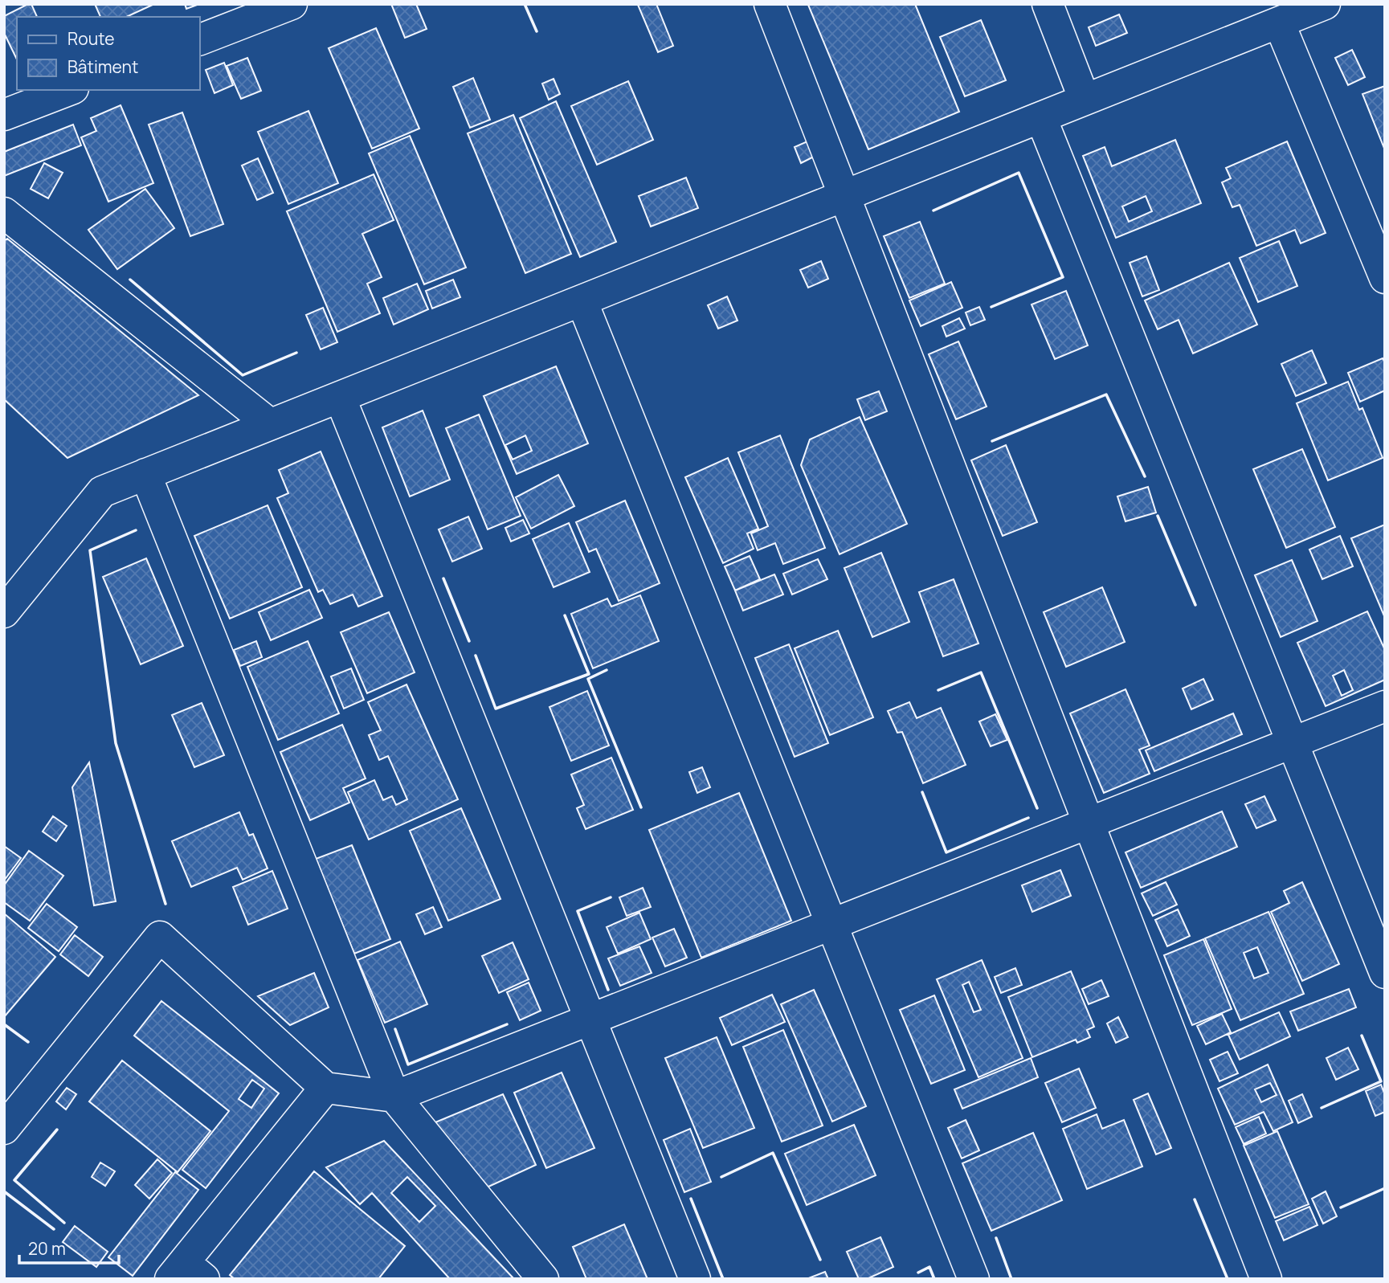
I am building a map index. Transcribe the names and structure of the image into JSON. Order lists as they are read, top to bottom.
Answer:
{
  "legend": ["Route", "Bâtiment"],
  "scale_bar": "20 m"
}
